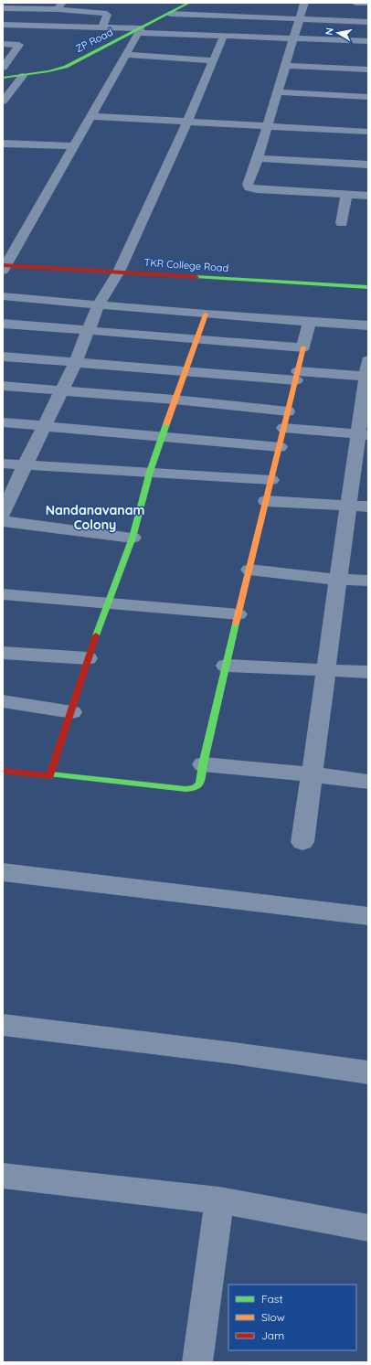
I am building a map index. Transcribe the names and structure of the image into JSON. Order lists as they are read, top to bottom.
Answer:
{
  "streets": {
    "street": ["ZP Road", "TKR College Road"]
  },
  "districts": ["Nandanavanam Colony"],
  "legend": ["Fast", "Slow", "Jam"],
  "north": "left"
}
